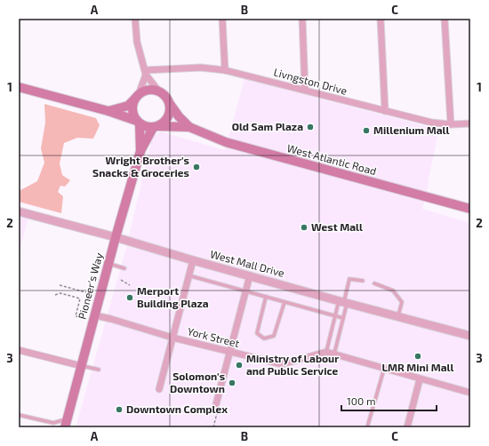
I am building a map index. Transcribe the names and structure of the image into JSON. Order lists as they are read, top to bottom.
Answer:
{
  "streets": {
    "main road": ["West Atlantic Road", "Pioneer's Way"],
    "street": ["Livngston Drive", "West Mall Drive", "York Street"]
  },
  "crossings": [
    ["West Atlantic Road", "Pioneer's Way"],
    ["West Mall Drive", "Pioneer's Way"],
    ["Pioneer's Way", "York Street"]
  ],
  "places": [
    "Old Sam Plaza",
    "Millenium Mall",
    "Wright Brother's Snacks & Groceries",
    "West Mall",
    "Merport Building Plaza",
    "LMR Mini Mall",
    "Ministry of Labour and Public Service",
    "Solomon's Downtown",
    "Downtown Complex"
  ],
  "scale_bar": "100 m",
  "grid": {
    "columns": ["A", "B", "C"],
    "rows": ["1", "2", "3"]
  }
}
